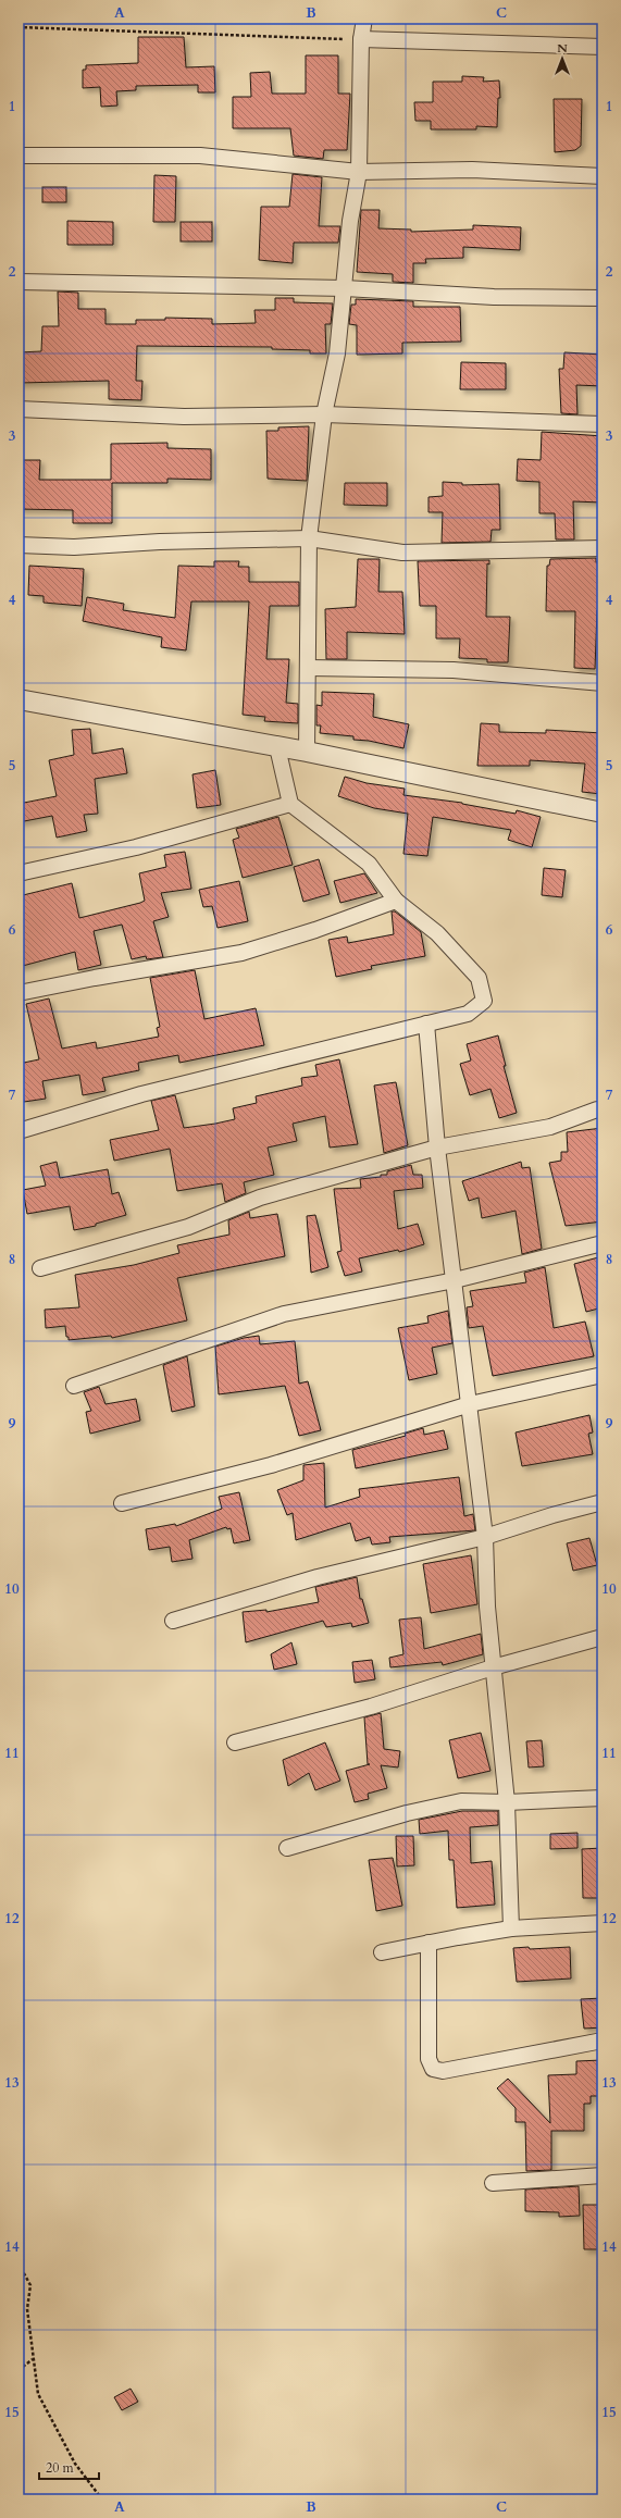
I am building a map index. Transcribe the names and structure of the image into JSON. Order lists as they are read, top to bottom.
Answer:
{
  "scale_bar": "20 m",
  "north": "top",
  "grid": {
    "columns": ["A", "B", "C"],
    "rows": [
      "1",
      "2",
      "3",
      "4",
      "5",
      "6",
      "7",
      "8",
      "9",
      "10",
      "11",
      "12",
      "13",
      "14",
      "15"
    ]
  }
}
